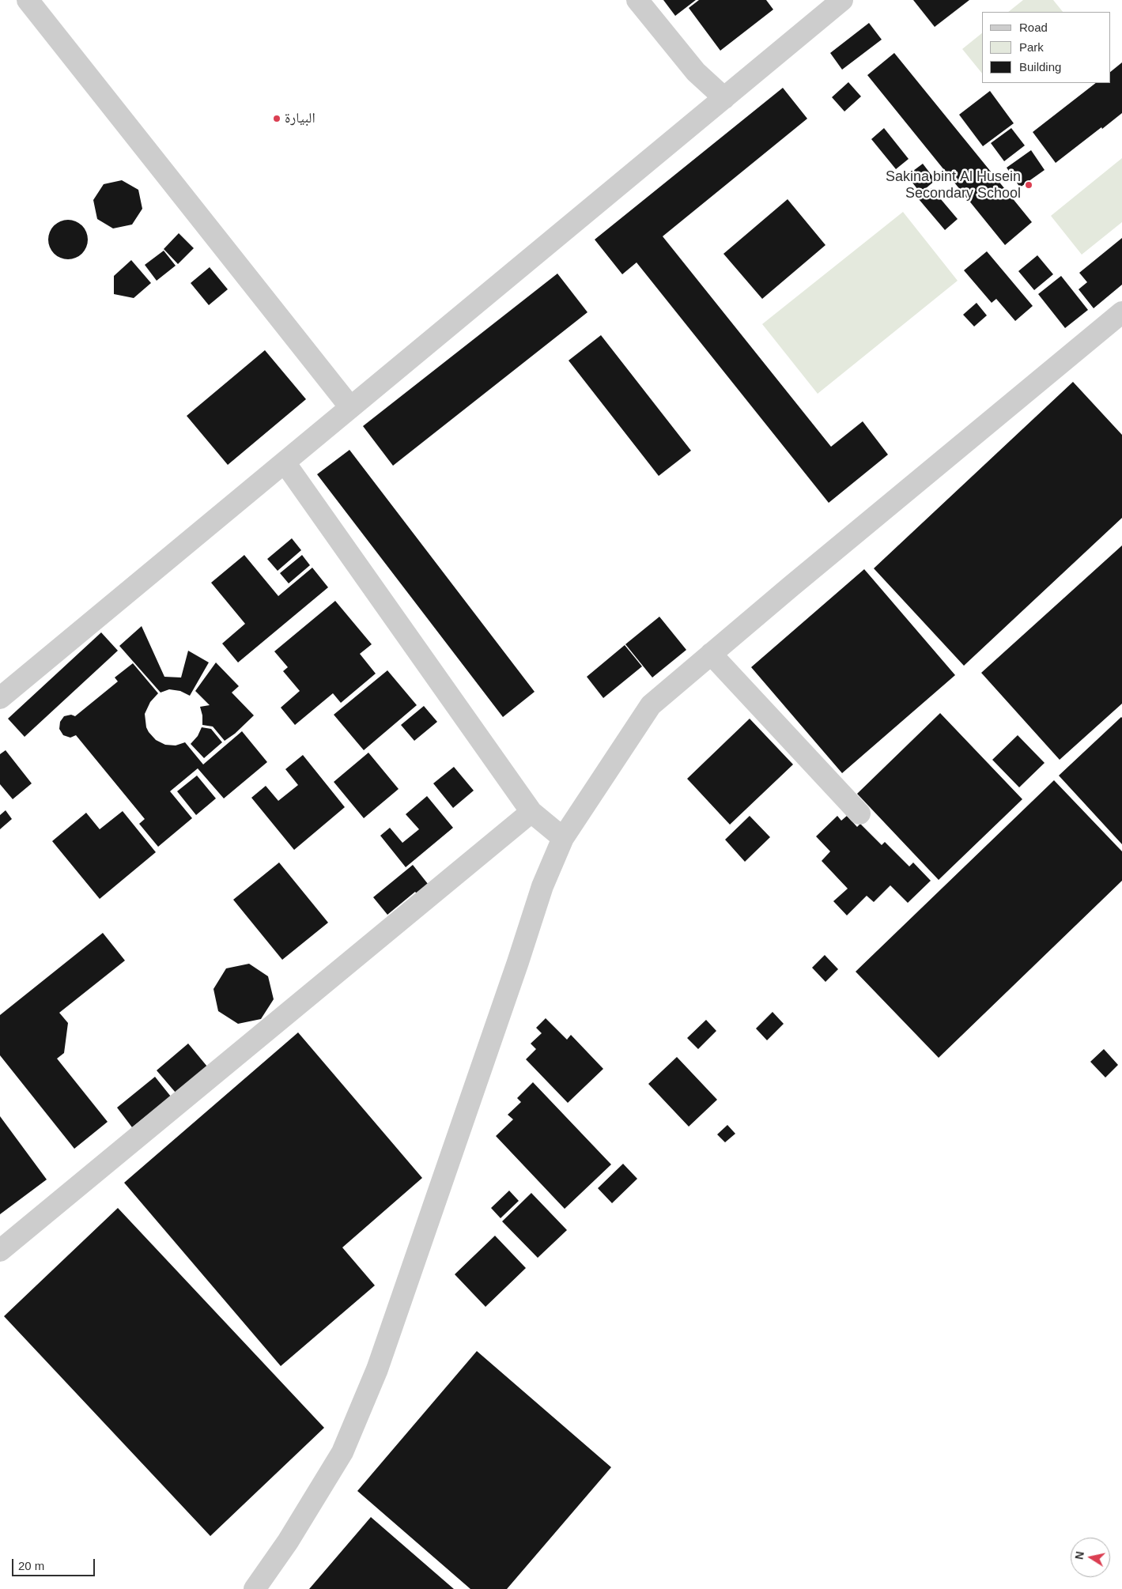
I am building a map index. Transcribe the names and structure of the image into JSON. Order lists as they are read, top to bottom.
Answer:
{
  "places": ["البيارة", "Sakina bint Al Husein Secondary School"],
  "legend": ["Road", "Park", "Building"],
  "scale_bar": "20 m",
  "north": "left"
}
